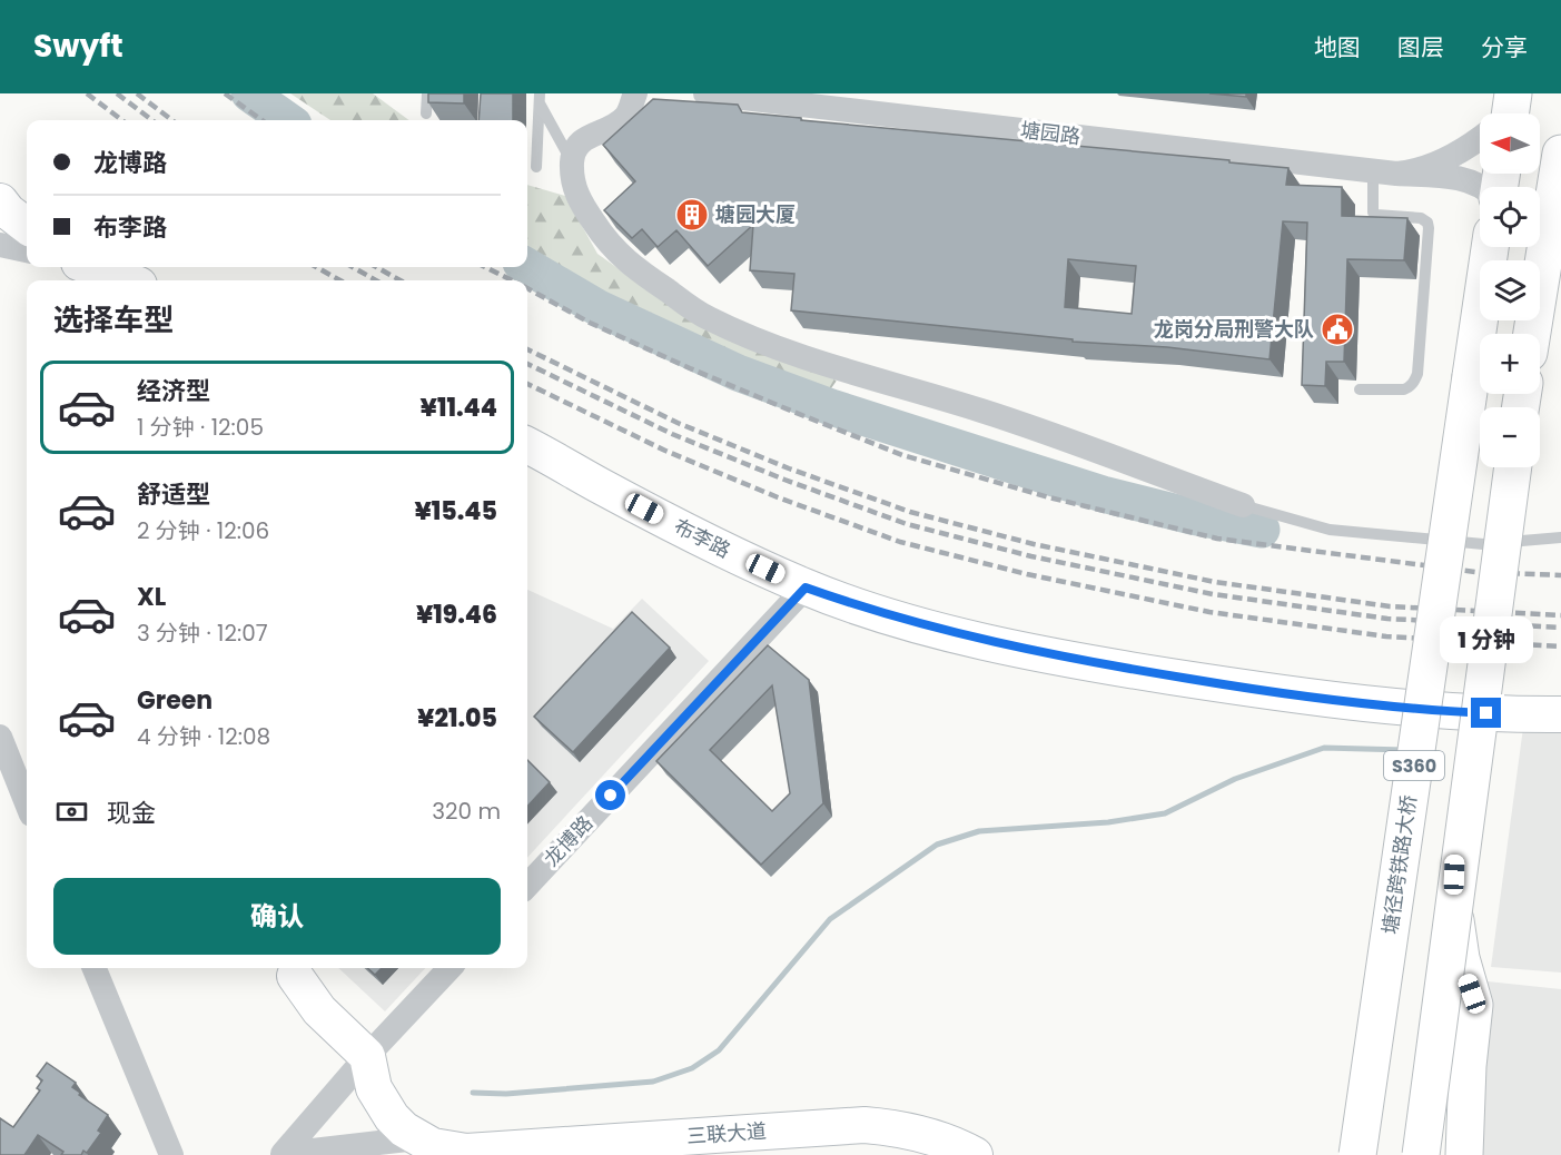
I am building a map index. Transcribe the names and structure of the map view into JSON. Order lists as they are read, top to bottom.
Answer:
{
  "streets": {
    "main road": [
      "布李路",
      "S360",
      "塘径跨铁路大桥",
      "三联大道"
    ],
    "street": ["塘园路", "龙博路"]
  },
  "crossings": [
    ["布李路", "龙博路"]
  ],
  "places": {
    "building": ["塘园大厦"],
    "public building": ["龙岗分局刑警大队"]
  },
  "north": "left",
  "page": {
    "header": "Swyft",
    "nav": ["地图", "图层", "分享"],
    "map_buttons": ["+", "−"],
    "banner": ["龙博路", "布李路"],
    "heading": "选择车型",
    "list": [
      {
        "name": "经济型",
        "note": "1 分钟 · 12:05",
        "value": "¥11.44"
      },
      {
        "name": "舒适型",
        "note": "2 分钟 · 12:06",
        "value": "¥15.45"
      },
      {
        "name": "XL",
        "note": "3 分钟 · 12:07",
        "value": "¥19.46"
      },
      {
        "name": "Green",
        "note": "4 分钟 · 12:08",
        "value": "¥21.05"
      }
    ],
    "bubble": "1 分钟",
    "pay": ["现金", "320 m"],
    "buttons": "确认"
  }
}
